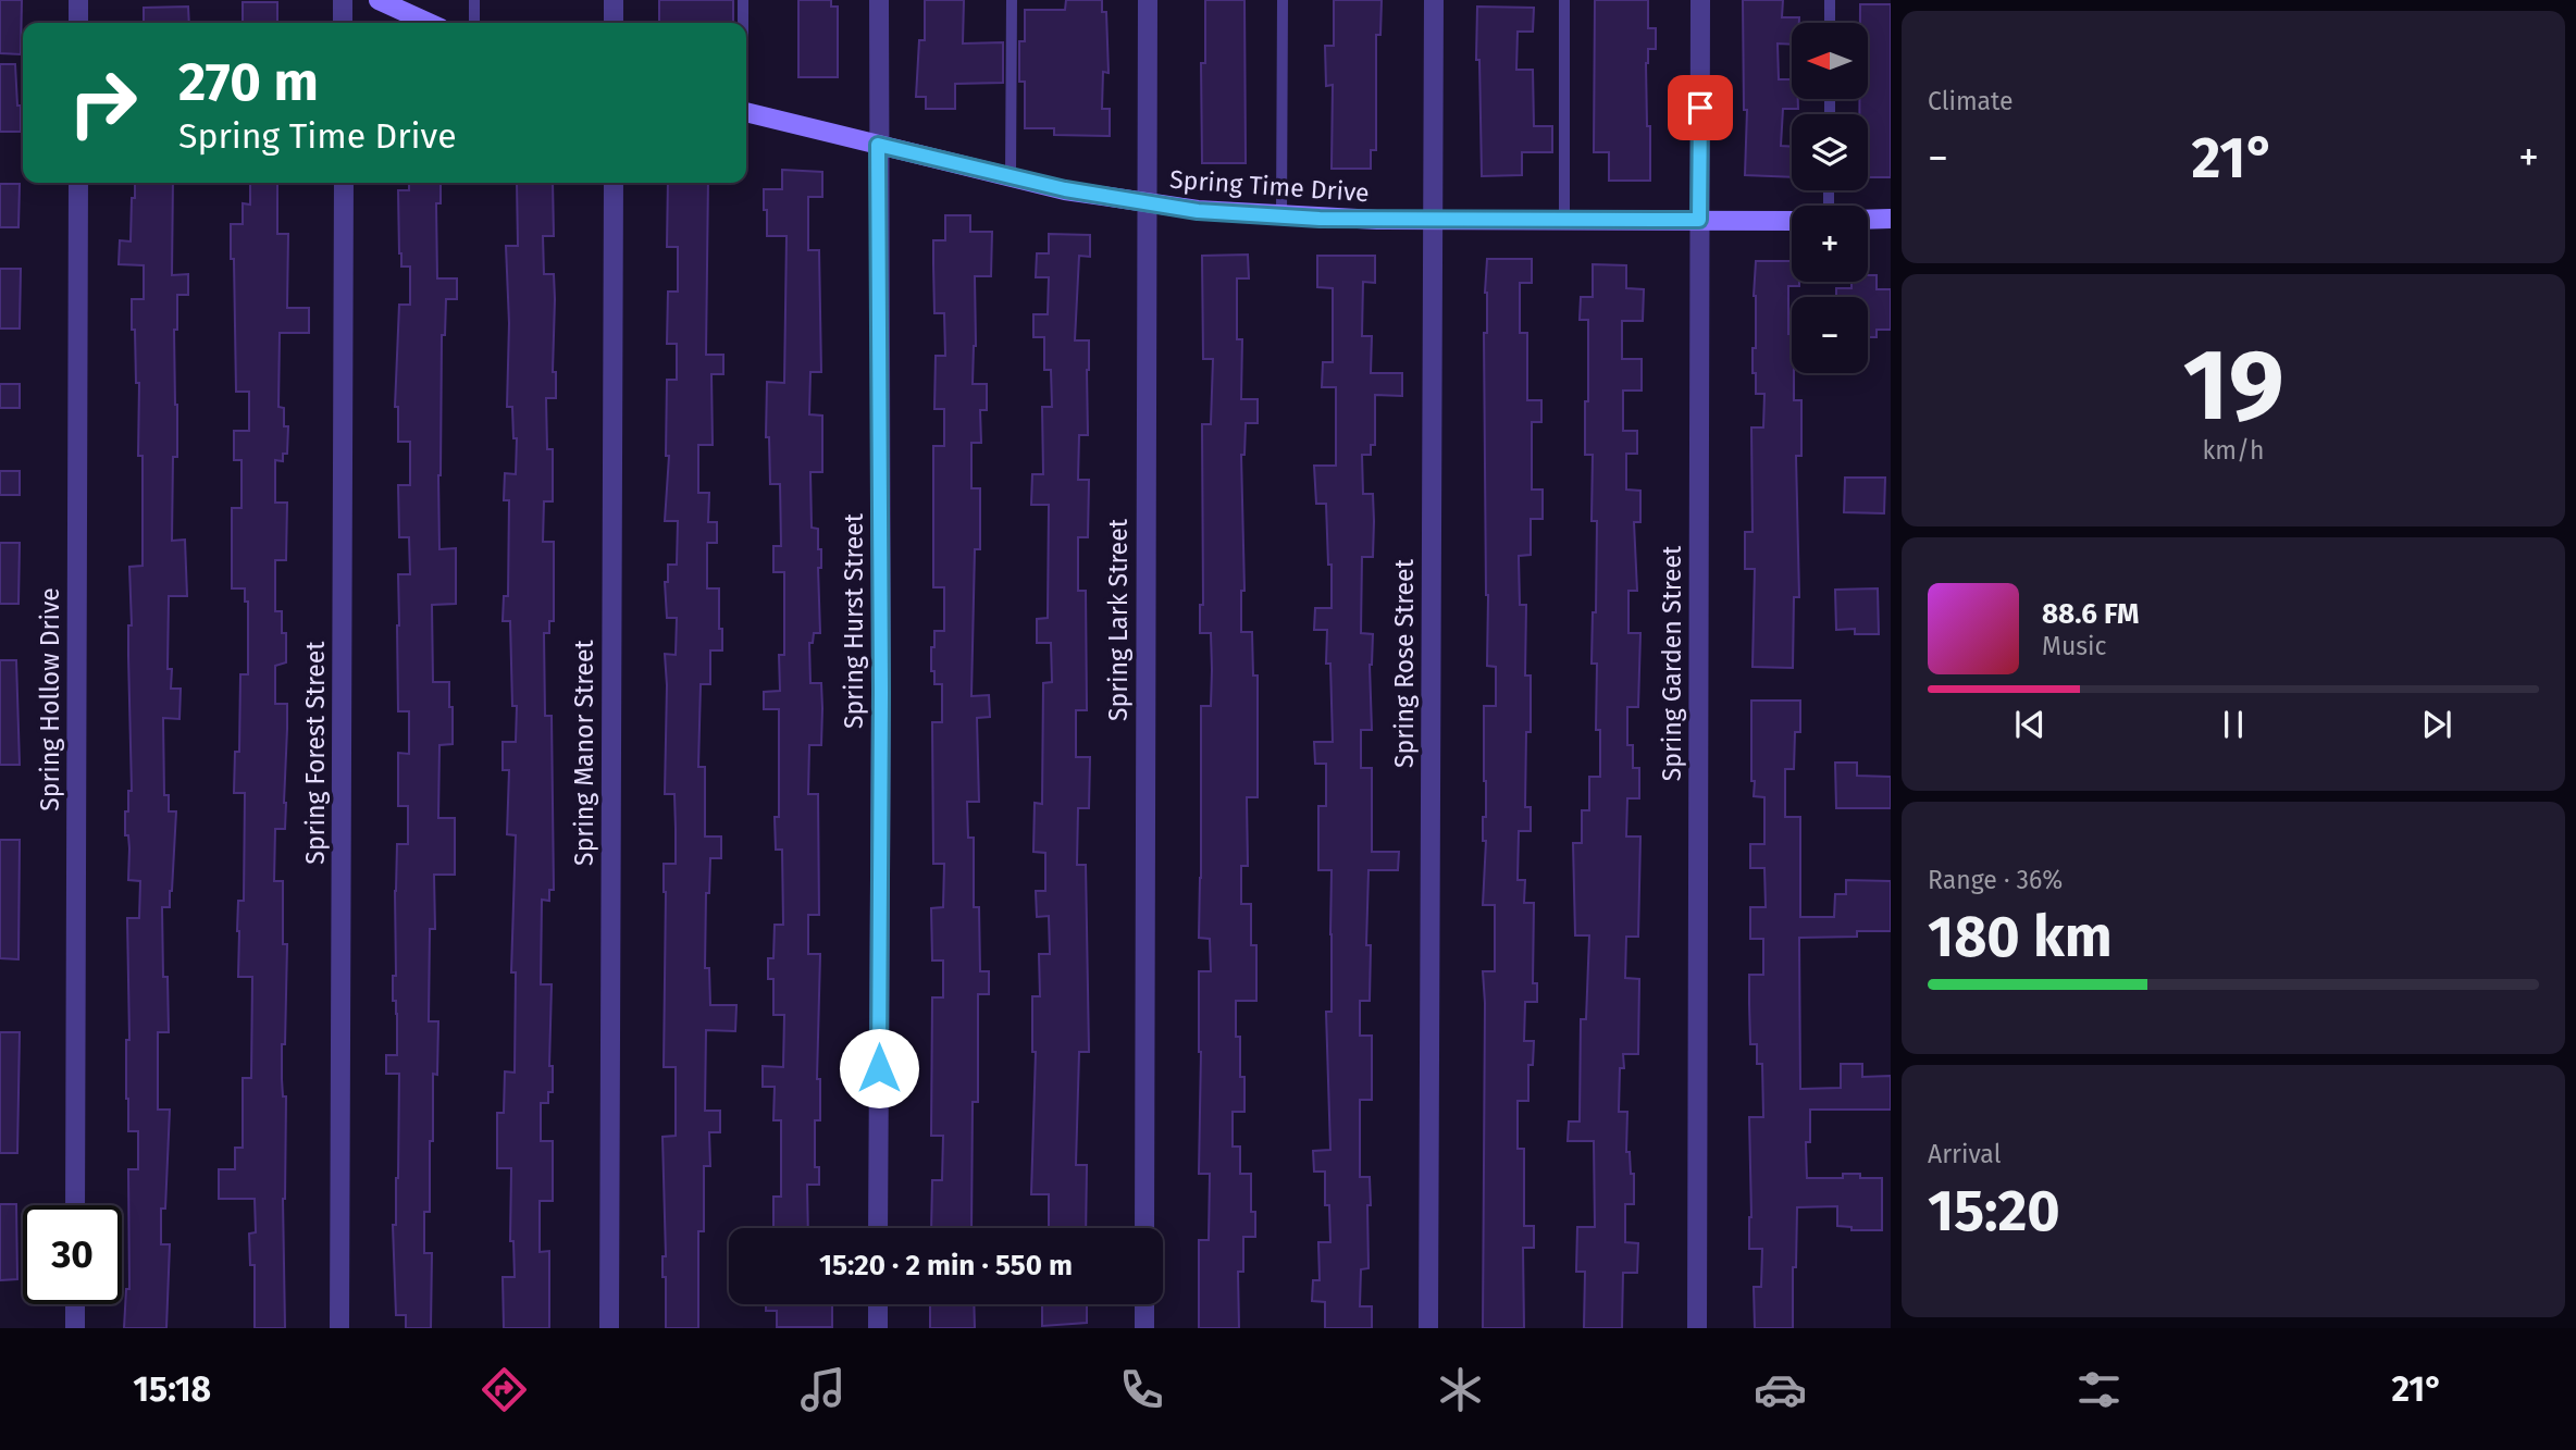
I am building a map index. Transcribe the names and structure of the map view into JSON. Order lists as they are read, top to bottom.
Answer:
{
  "streets": {
    "street": [
      "Spring Time Drive",
      "Spring Lark Street",
      "Spring Hurst Street",
      "Spring Rose Street",
      "Spring Garden Street",
      "Spring Hollow Drive",
      "Spring Forest Street",
      "Spring Manor Street"
    ]
  },
  "crossings": [
    ["Spring Time Drive", "Spring Lark Street"],
    ["Spring Time Drive", "Spring Hurst Street"],
    ["Spring Time Drive", "Spring Rose Street"],
    ["Spring Time Drive", "Spring Garden Street"]
  ],
  "north": "left",
  "page": {
    "tile": [
      "Climate",
      ["19", "km/h"],
      ["Range · 36%", "180 km"],
      ["Arrival", "15:20"]
    ],
    "map_buttons": ["+", "−"],
    "turn": ["270 m", "Spring Time Drive"],
    "heat": ["−", "21°", "+"],
    "song": ["88.6 FM", "Music"],
    "limit": "30",
    "trip": "15:20 · 2 min · 550 m",
    "tabs": ["15:18", "21°"]
  }
}
